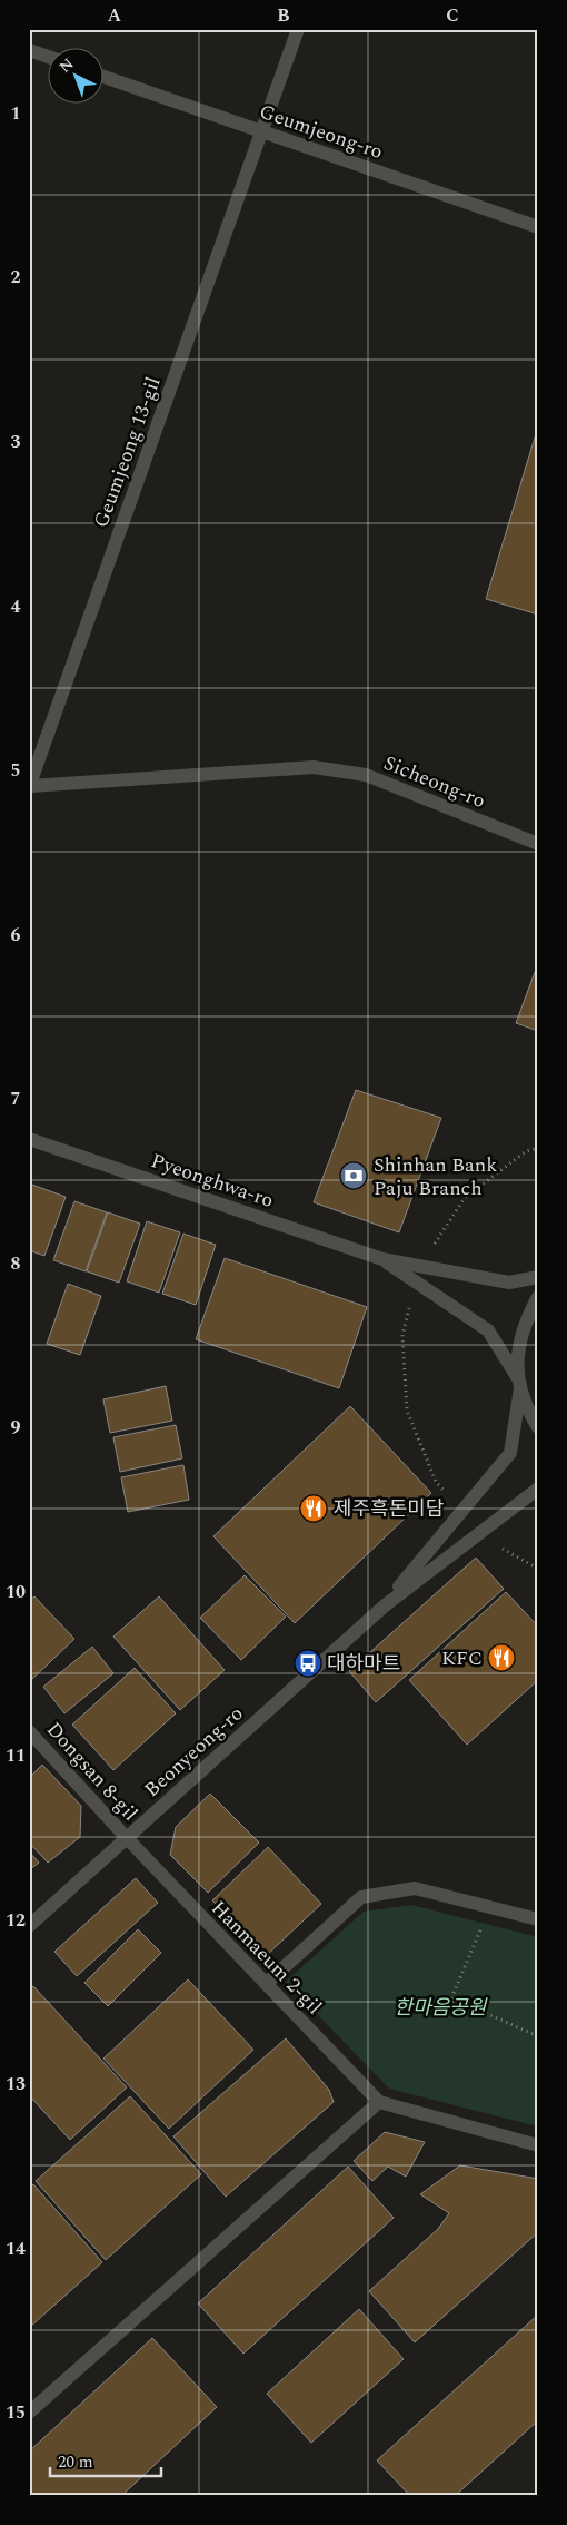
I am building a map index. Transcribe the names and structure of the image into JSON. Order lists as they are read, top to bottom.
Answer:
{
  "streets": {
    "street": [
      "Geumjeong-ro",
      "Geumjeong 13-gil",
      "Sicheong-ro",
      "Pyeonghwa-ro",
      "Beonyeong-ro",
      "Dongsan 8-gil",
      "Hanmaeum 2-gil"
    ]
  },
  "crossings": [
    ["Geumjeong-ro", "Geumjeong 13-gil"],
    ["Geumjeong 13-gil", "Sicheong-ro"],
    ["Beonyeong-ro", "Dongsan 8-gil"],
    ["Beonyeong-ro", "Hanmaeum 2-gil"],
    ["Dongsan 8-gil", "Hanmaeum 2-gil"]
  ],
  "parks": ["한마음공원"],
  "places": {
    "bank": ["Shinhan Bank Paju Branch"],
    "restaurant": ["제주흑돈미담", "KFC"],
    "bus stop": ["대하마트"]
  },
  "scale_bar": "20 m",
  "north": "top left",
  "grid": {
    "columns": ["A", "B", "C"],
    "rows": [
      "1",
      "2",
      "3",
      "4",
      "5",
      "6",
      "7",
      "8",
      "9",
      "10",
      "11",
      "12",
      "13",
      "14",
      "15"
    ]
  }
}
